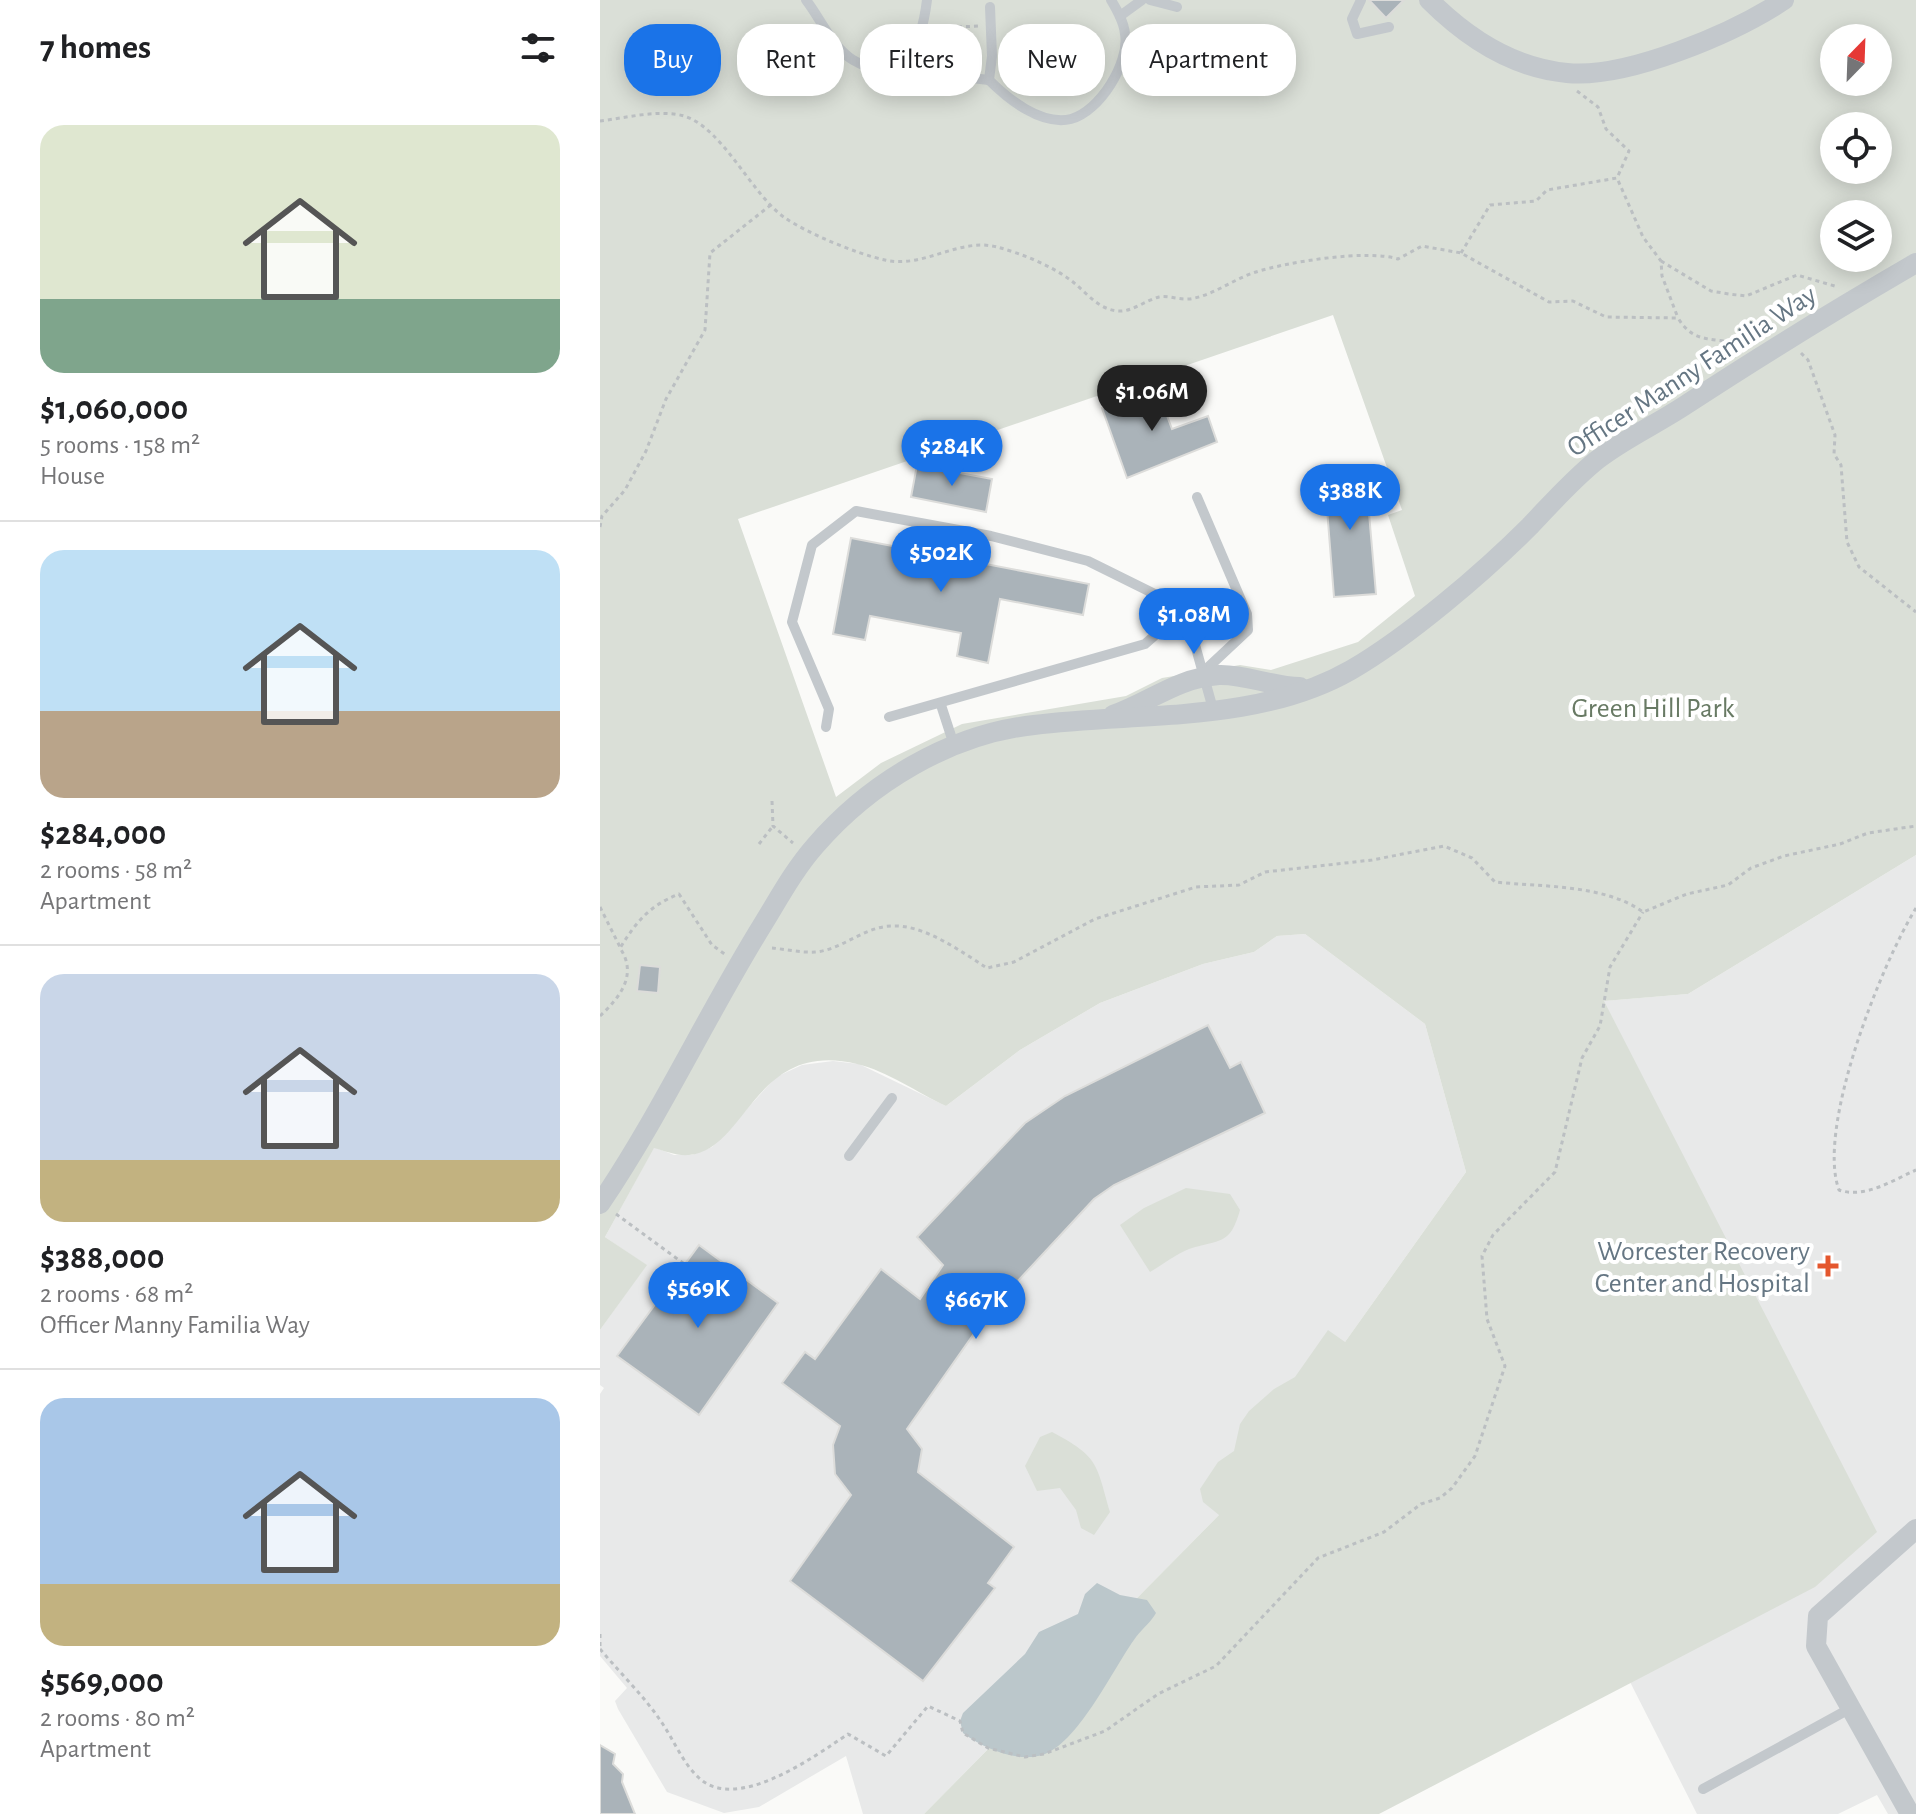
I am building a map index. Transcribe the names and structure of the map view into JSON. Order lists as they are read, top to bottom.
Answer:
{
  "streets": {
    "street": ["Officer Manny Familia Way"]
  },
  "parks": ["Green Hill Park"],
  "places": {
    "health": ["Worcester Recovery Center and Hospital"]
  },
  "north": "top right",
  "page": {
    "heading": "7 homes",
    "chip": [
      "Buy",
      "Rent",
      "Filters",
      "New",
      "Apartment"
    ],
    "list": [
      {
        "name": "$1,060,000",
        "note": "5 rooms · 158 m² · House"
      },
      {
        "name": "$284,000",
        "note": "2 rooms · 58 m² · Apartment"
      },
      {
        "name": "$388,000",
        "note": "2 rooms · 68 m² · Officer Manny Familia Way"
      },
      {
        "name": "$569,000",
        "note": "2 rooms · 80 m² · Apartment"
      }
    ],
    "price": [
      "$1.06M",
      "$284K",
      "$388K",
      "$502K",
      "$1.08M",
      "$569K",
      "$667K"
    ]
  }
}
